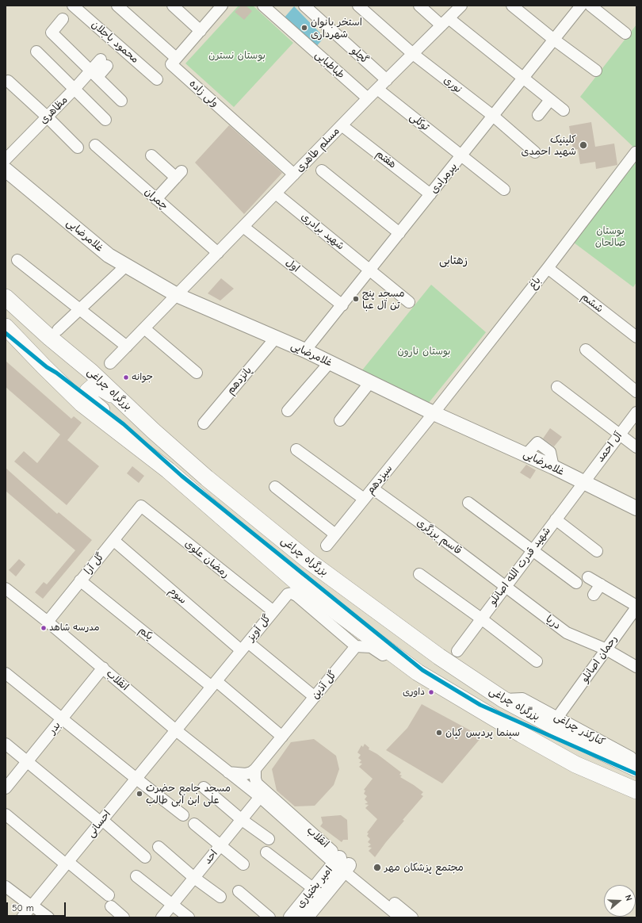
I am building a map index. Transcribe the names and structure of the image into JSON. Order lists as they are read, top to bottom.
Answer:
{
  "streets": {
    "highway": ["بزرگراه چراغی"],
    "main road": ["غلامرضایی", "امیر بختیاری"],
    "street": [
      "محمود باجلان",
      "گچلو",
      "طباطبایی",
      "نوری",
      "ولی زاده",
      "مظاهری",
      "توکلی",
      "مسلم طاهری",
      "هفتم",
      "پیرمرادی",
      "چمران",
      "شهید برادری",
      "اول",
      "باغ",
      "ششم",
      "پانزدهم",
      "آل احمد",
      "سیزدهم",
      "قاسم برزگری",
      "رمضان علوی",
      "گل آرا",
      "شهید قدرت الله اصانلو",
      "سوم",
      "دریا",
      "گل آویز",
      "یکم",
      "رحمان اصانلو",
      "انقلاب",
      "گل آذین",
      "بدر",
      "کنارکذر چراغی",
      "احسانی",
      "احد"
    ]
  },
  "crossings": [
    ["گچلو", "مسلم طاهری"],
    ["طباطبایی", "مسلم طاهری"],
    ["نوری", "مسلم طاهری"],
    ["نوری", "پیرمرادی"],
    ["ولی زاده", "مسلم طاهری"],
    ["توکلی", "مسلم طاهری"],
    ["توکلی", "پیرمرادی"],
    ["مسلم طاهری", "هفتم"],
    ["مسلم طاهری", "چمران"],
    ["مسلم طاهری", "شهید برادری"],
    ["مسلم طاهری", "غلامرضایی"],
    ["مسلم طاهری", "اول"],
    ["هفتم", "پیرمرادی"],
    ["پیرمرادی", "شهید برادری"],
    ["پیرمرادی", "غلامرضایی"],
    ["پیرمرادی", "اول"],
    ["غلامرضایی", "باغ"],
    ["غلامرضایی", "پانزدهم"],
    ["غلامرضایی", "آل احمد"],
    ["غلامرضایی", "سیزدهم"],
    ["غلامرضایی", "شهید قدرت الله اصانلو"],
    ["باغ", "ششم"],
    ["باغ", "سیزدهم"],
    ["بزرگراه چراغی", "کنارکذر چراغی"],
    ["آل احمد", "شهید قدرت الله اصانلو"],
    ["سیزدهم", "قاسم برزگری"],
    ["قاسم برزگری", "شهید قدرت الله اصانلو"],
    ["قاسم برزگری", "دریا"],
    ["رمضان علوی", "گل آرا"],
    ["رمضان علوی", "گل آویز"],
    ["گل آرا", "سوم"],
    ["گل آرا", "یکم"],
    ["گل آرا", "انقلاب"],
    ["شهید قدرت الله اصانلو", "دریا"],
    ["سوم", "گل آویز"],
    ["سوم", "گل آذین"],
    ["دریا", "رحمان اصانلو"],
    ["گل آویز", "یکم"],
    ["گل آویز", "انقلاب"],
    ["گل آویز", "گل آذین"],
    ["گل آویز", "احسانی"],
    ["یکم", "گل آذین"],
    ["رحمان اصانلو", "کنارکذر چراغی"],
    ["انقلاب", "گل آذین"],
    ["انقلاب", "بدر"],
    ["انقلاب", "احسانی"],
    ["انقلاب", "احد"],
    ["انقلاب", "امیر بختیاری"]
  ],
  "districts": ["زهتابی"],
  "parks": ["بوستان نسترن", "بوستان صالحان", "بوستان نارون"],
  "places": [
    "استخر بانوان شهرداری",
    "کلینیک شهید احمدی",
    "مسجد پنج تن آل عبا",
    "جوانه",
    "مدرسه شاهد",
    "داوری",
    "سینما پردیس کیان",
    "مسجد جامع حضرت علی ابن ابی طالب",
    "مجتمع پزشکان مهر"
  ],
  "scale_bar": "50 m",
  "north": "right"
}
